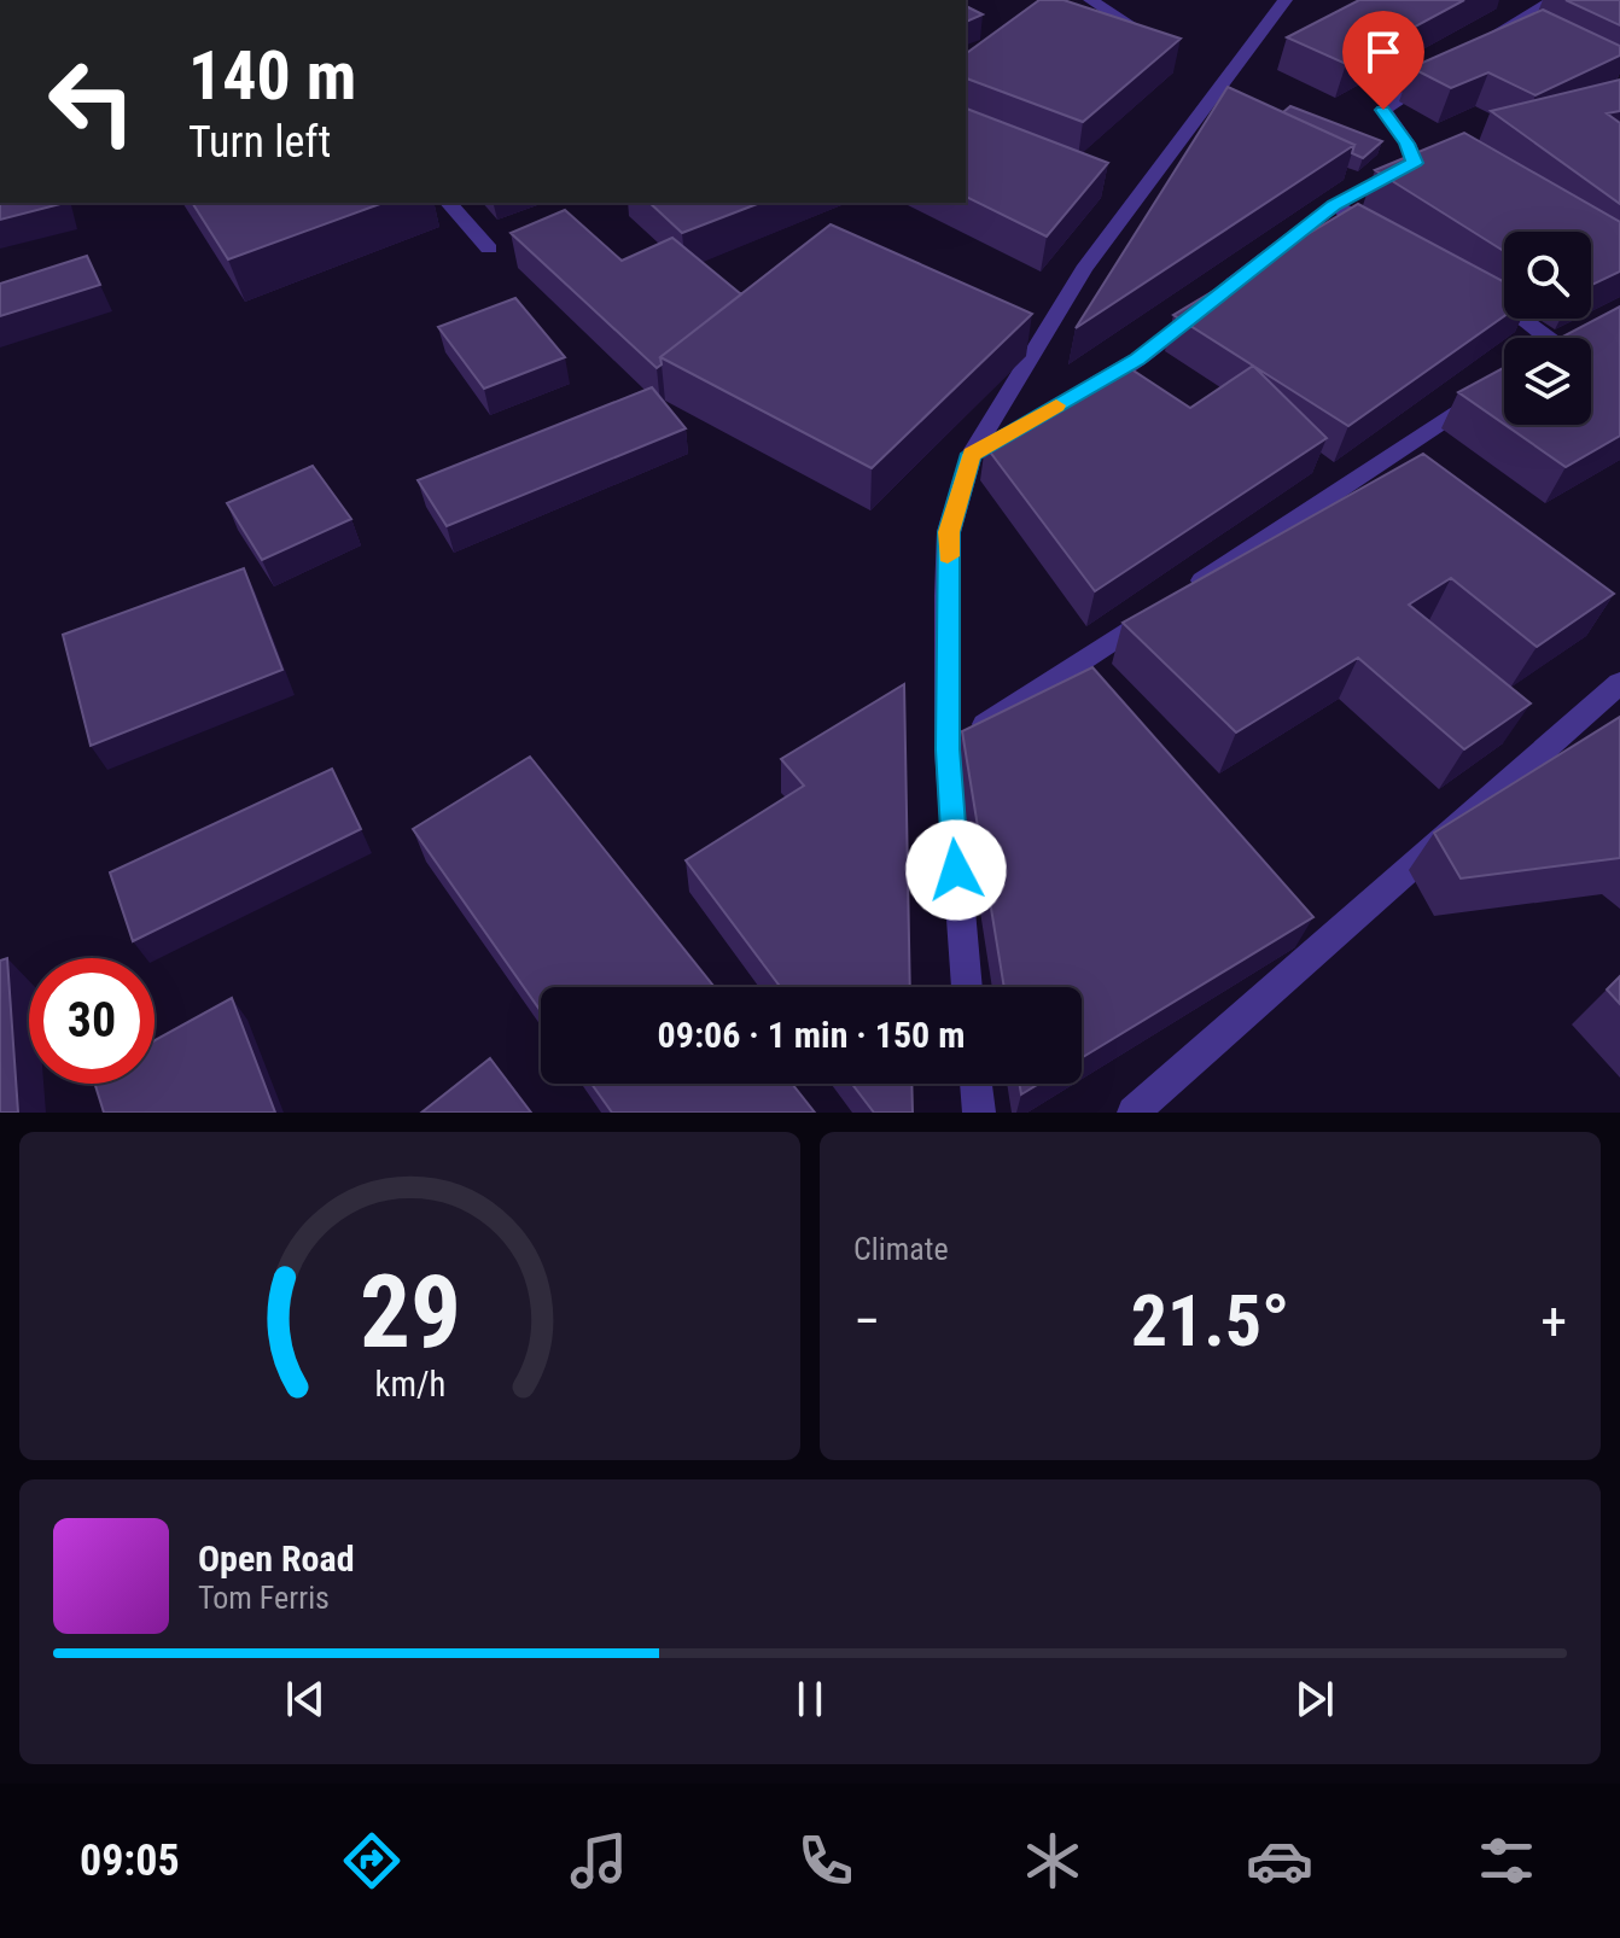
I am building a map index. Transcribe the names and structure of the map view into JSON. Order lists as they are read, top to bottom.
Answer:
{
  "page": {
    "turn": ["140 m", "Turn left"],
    "limit": "30",
    "trip": "09:06 · 1 min · 150 m",
    "tile": "Climate",
    "heat": ["−", "21.5°", "+"],
    "song": ["Open Road", "Tom Ferris"],
    "tabs": "09:05",
    "gauge": ["29", "km/h"]
  }
}
